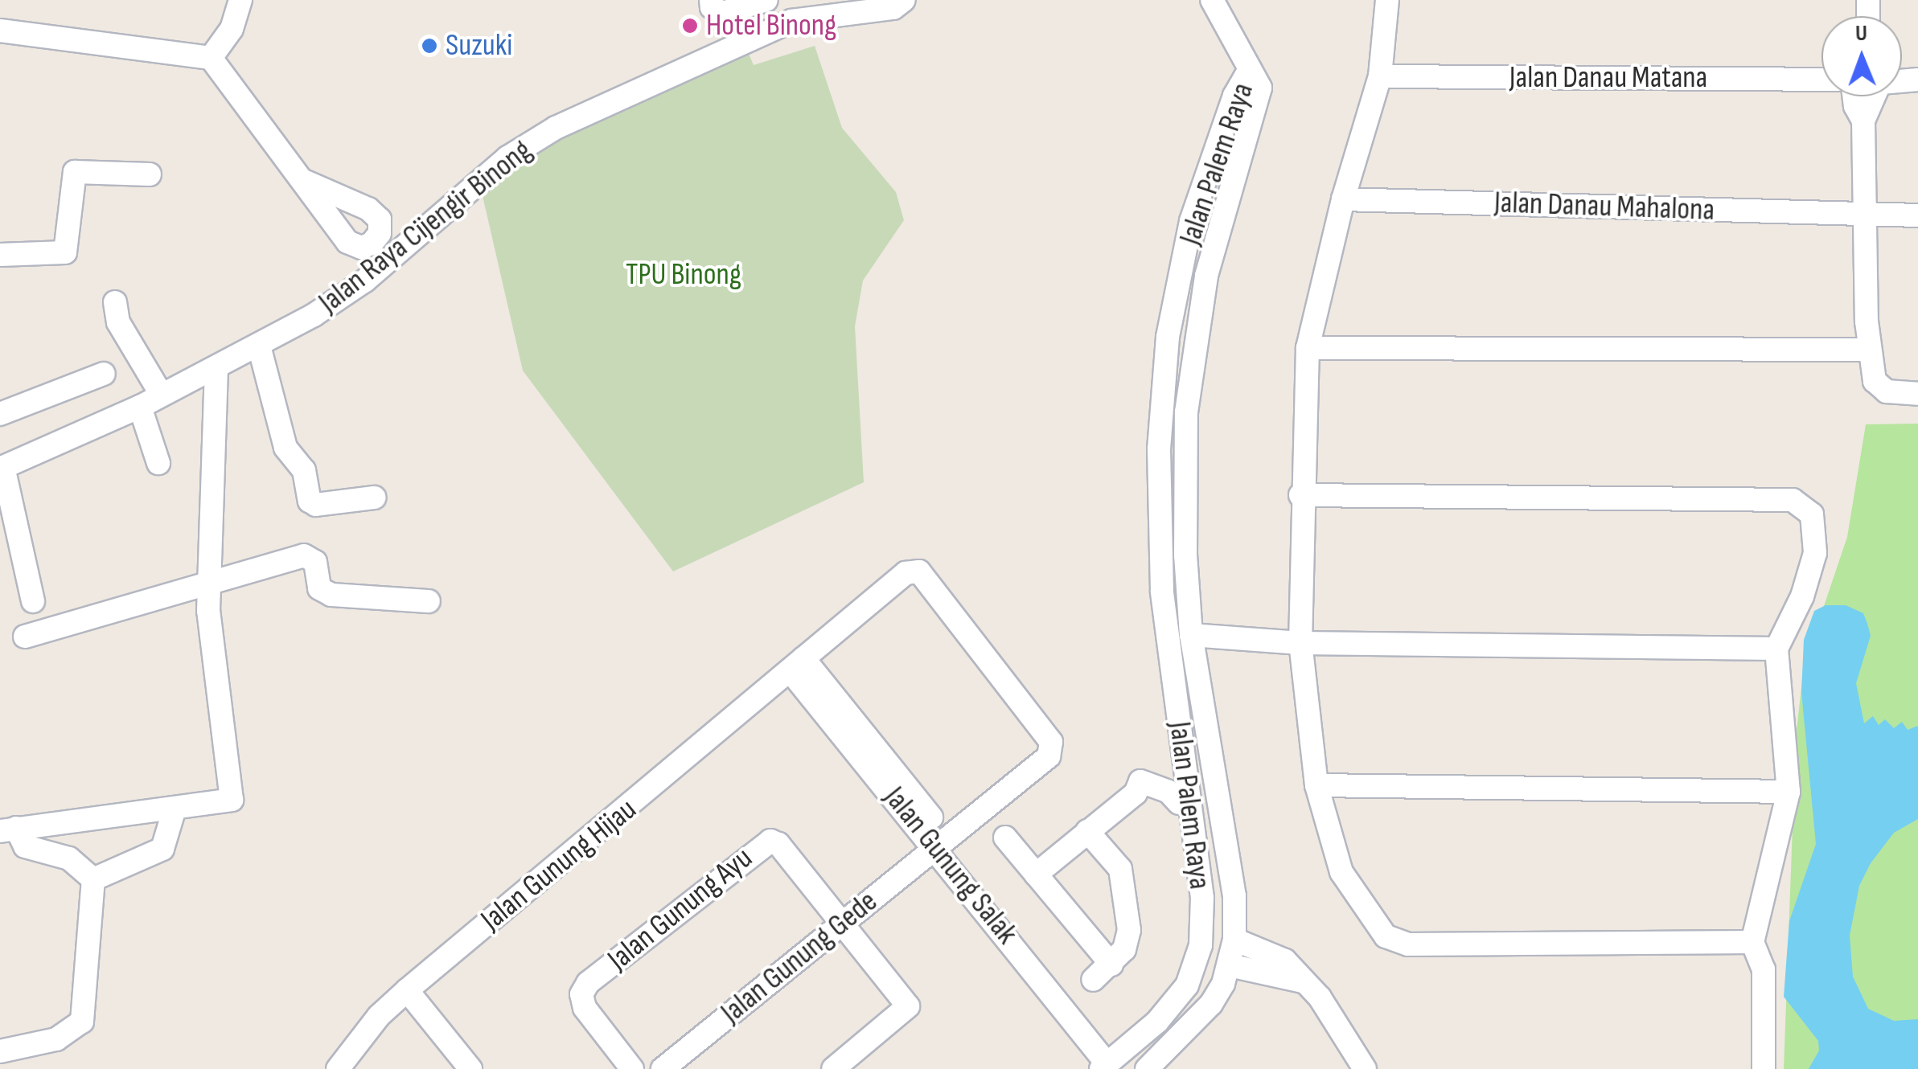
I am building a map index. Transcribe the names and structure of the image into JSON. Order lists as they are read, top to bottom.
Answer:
{
  "streets": {
    "street": [
      "Jalan Danau Matana",
      "Jalan Palem Raya",
      "Jalan Danau Mahalona",
      "Jalan Raya Cijengir Binong",
      "Jalan Gunung Hijau",
      "Jalan Gunung Salak",
      "Jalan Gunung Ayu",
      "Jalan Gunung Gede"
    ]
  },
  "crossings": [
    ["Jalan Palem Raya", "Jalan Gunung Salak"],
    ["Jalan Gunung Hijau", "Jalan Gunung Salak"],
    ["Jalan Gunung Hijau", "Jalan Gunung Gede"],
    ["Jalan Gunung Salak", "Jalan Gunung Gede"],
    ["Jalan Gunung Ayu", "Jalan Gunung Gede"]
  ],
  "parks": ["TPU Binong"],
  "places": ["Hotel Binong", "Suzuki"],
  "north": "top"
}
